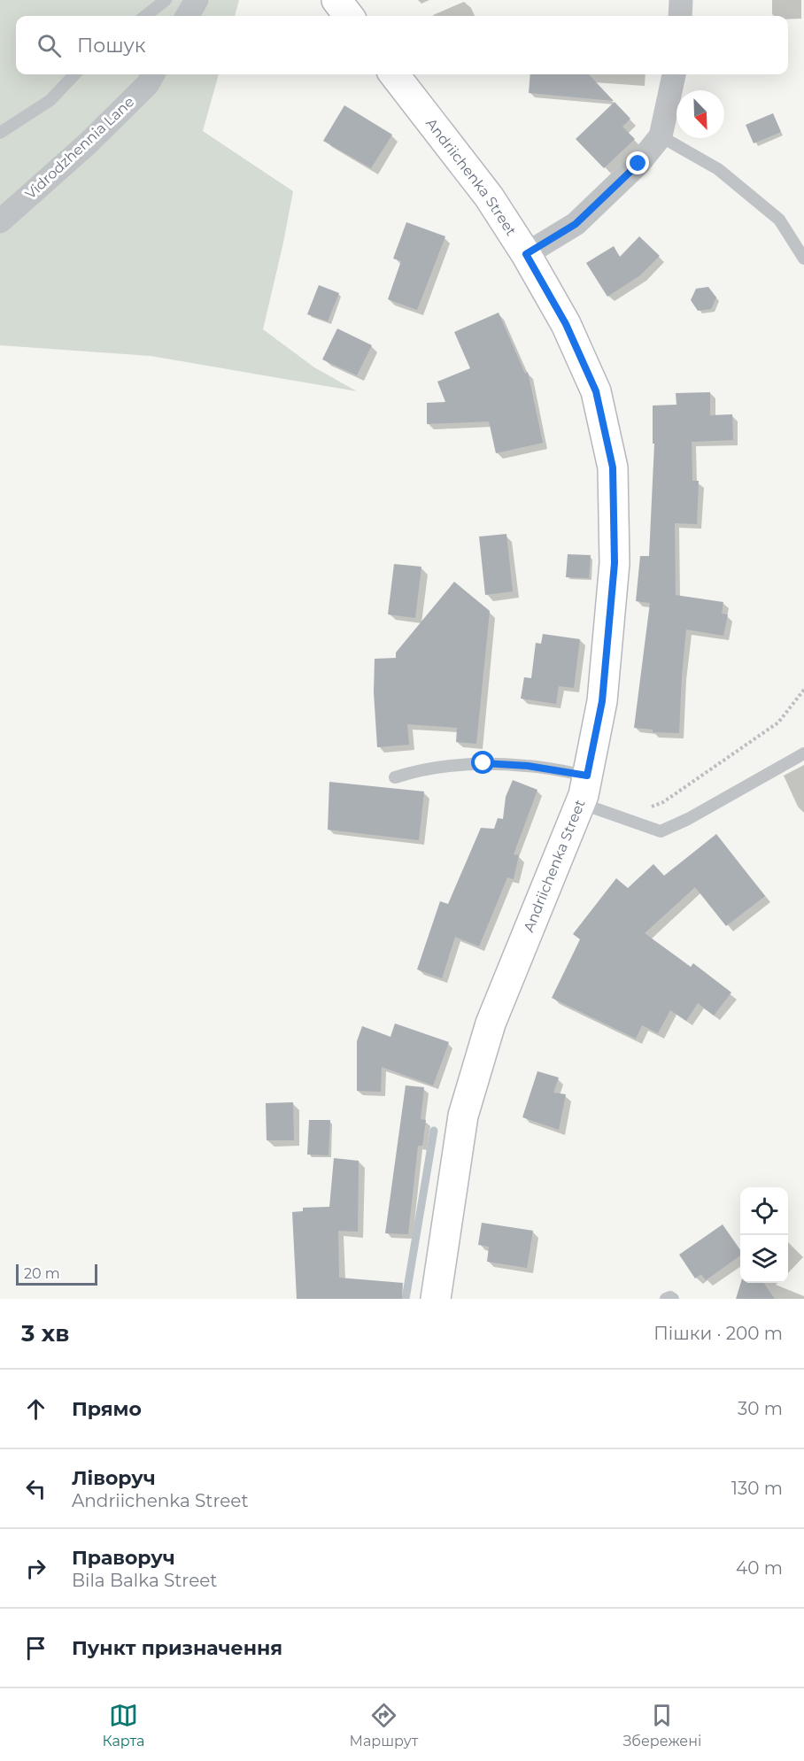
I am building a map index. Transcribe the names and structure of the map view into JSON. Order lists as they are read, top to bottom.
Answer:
{
  "streets": {
    "street": ["Vidrodzhennia Lane", "Andriichenka Street"]
  },
  "scale_bar": "20 m",
  "north": "bottom right",
  "page": {
    "search": "Пошук",
    "scale": "20 m",
    "heading": ["3 хв", "Пішки · 200 m"],
    "list": [
      ["Прямо", "30 m"],
      ["Ліворуч", "Andriichenka Street", "130 m"],
      ["Праворуч", "Bila Balka Street", "40 m"],
      "Пункт призначення"
    ],
    "nav": ["Карта", "Маршрут", "Збережені"]
  }
}
